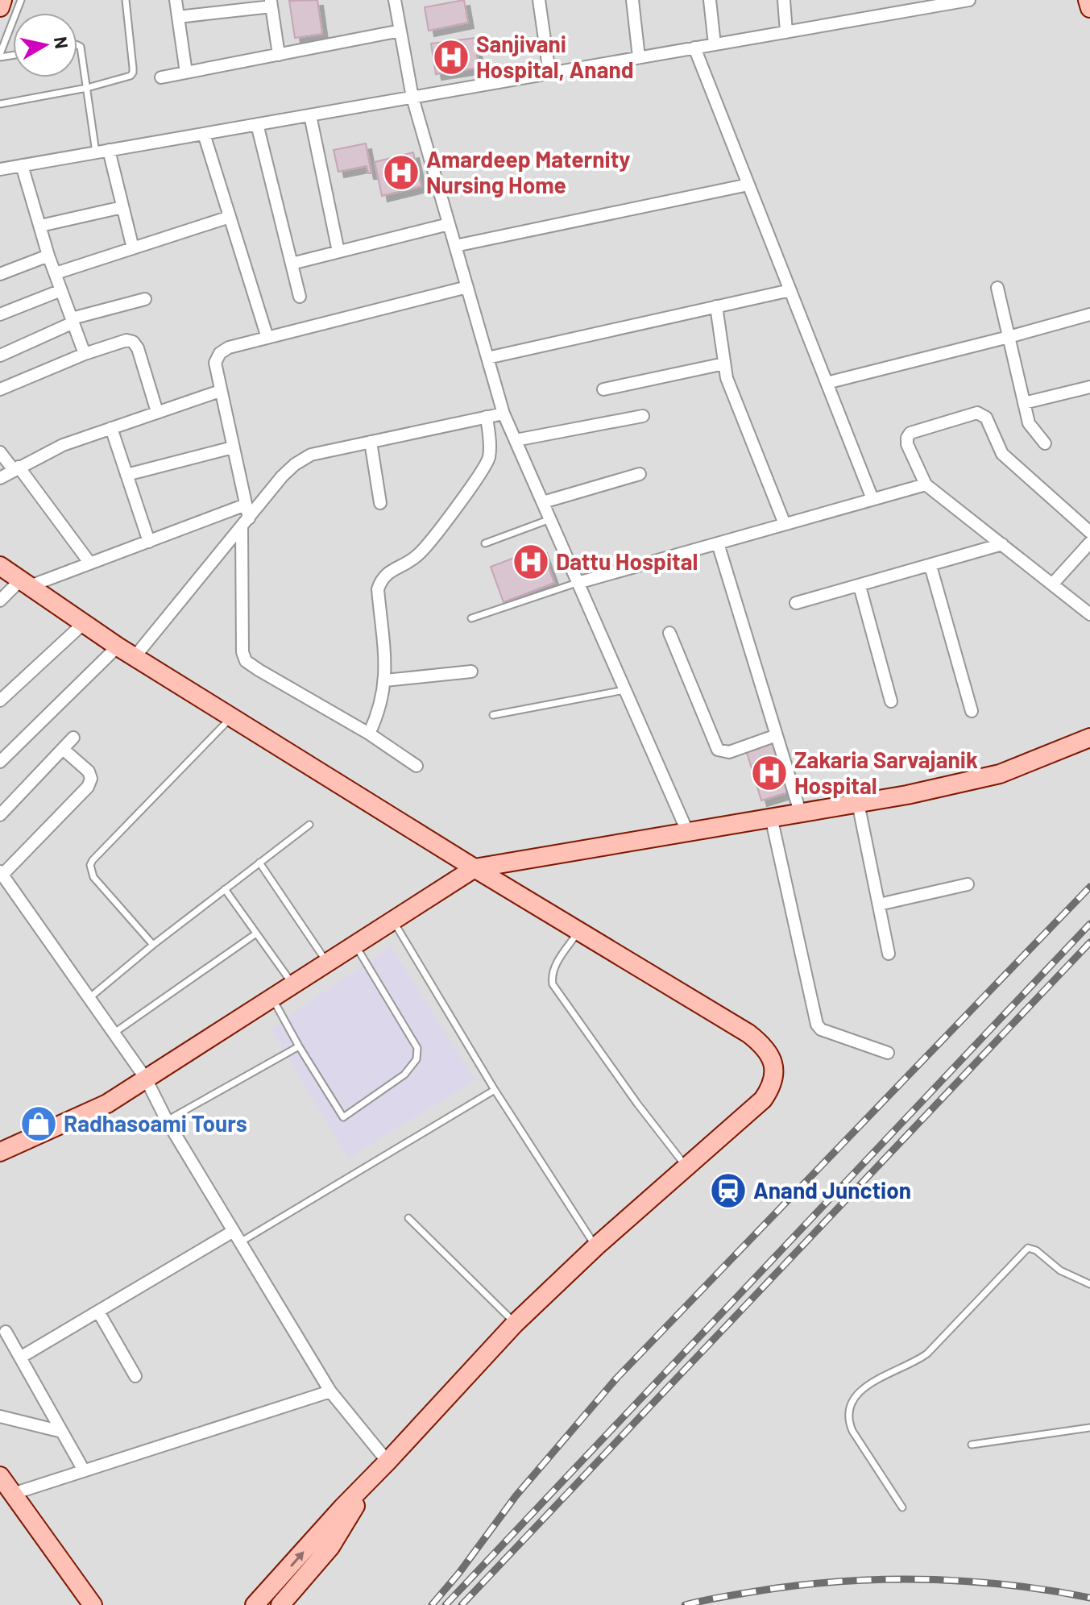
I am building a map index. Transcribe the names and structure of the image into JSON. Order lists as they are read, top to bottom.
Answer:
{
  "places": {
    "hospital": [
      "Sanjivani Hospital, Anand",
      "Amardeep Maternity Nursing Home",
      "Dattu Hospital",
      "Zakaria Sarvajanik Hospital"
    ],
    "shop": ["Radhasoami Tours"],
    "station": ["Anand Junction"]
  },
  "north": "right"
}
